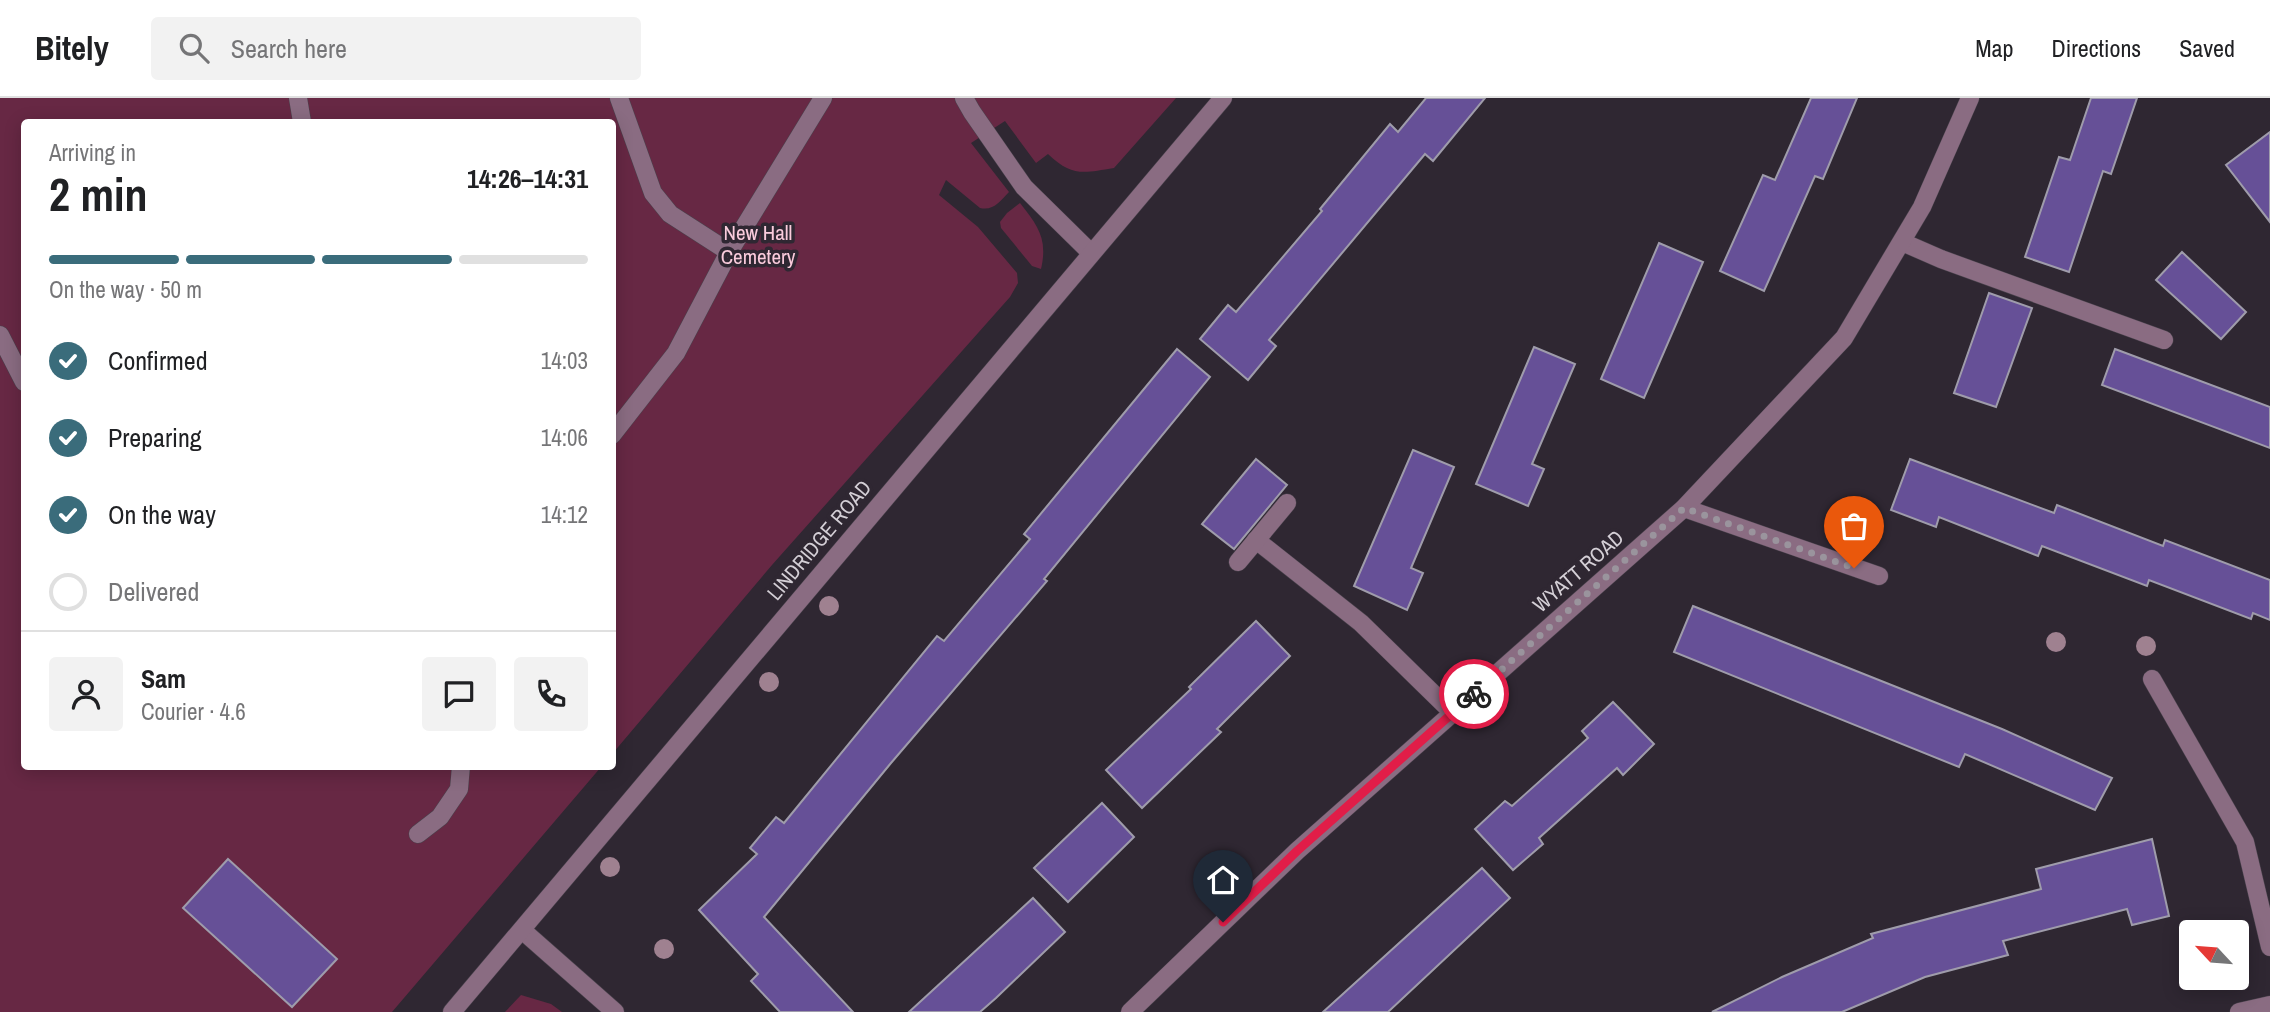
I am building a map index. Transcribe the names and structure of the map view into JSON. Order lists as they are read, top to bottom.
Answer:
{
  "streets": {
    "street": ["LINDRIDGE ROAD", "WYATT ROAD"]
  },
  "parks": ["New Hall Cemetery"],
  "north": "top left",
  "page": {
    "header": "Bitely",
    "search": "Search here",
    "nav": ["Map", "Directions", "Saved"],
    "heading": ["2 min", "Arriving in", "14:26–14:31"],
    "panel": ["Sam", "Courier · 4.6"],
    "bar": "On the way · 50 m",
    "list": [
      ["Confirmed", "14:03"],
      ["Preparing", "14:06"],
      ["On the way", "14:12"],
      "Delivered"
    ]
  }
}
